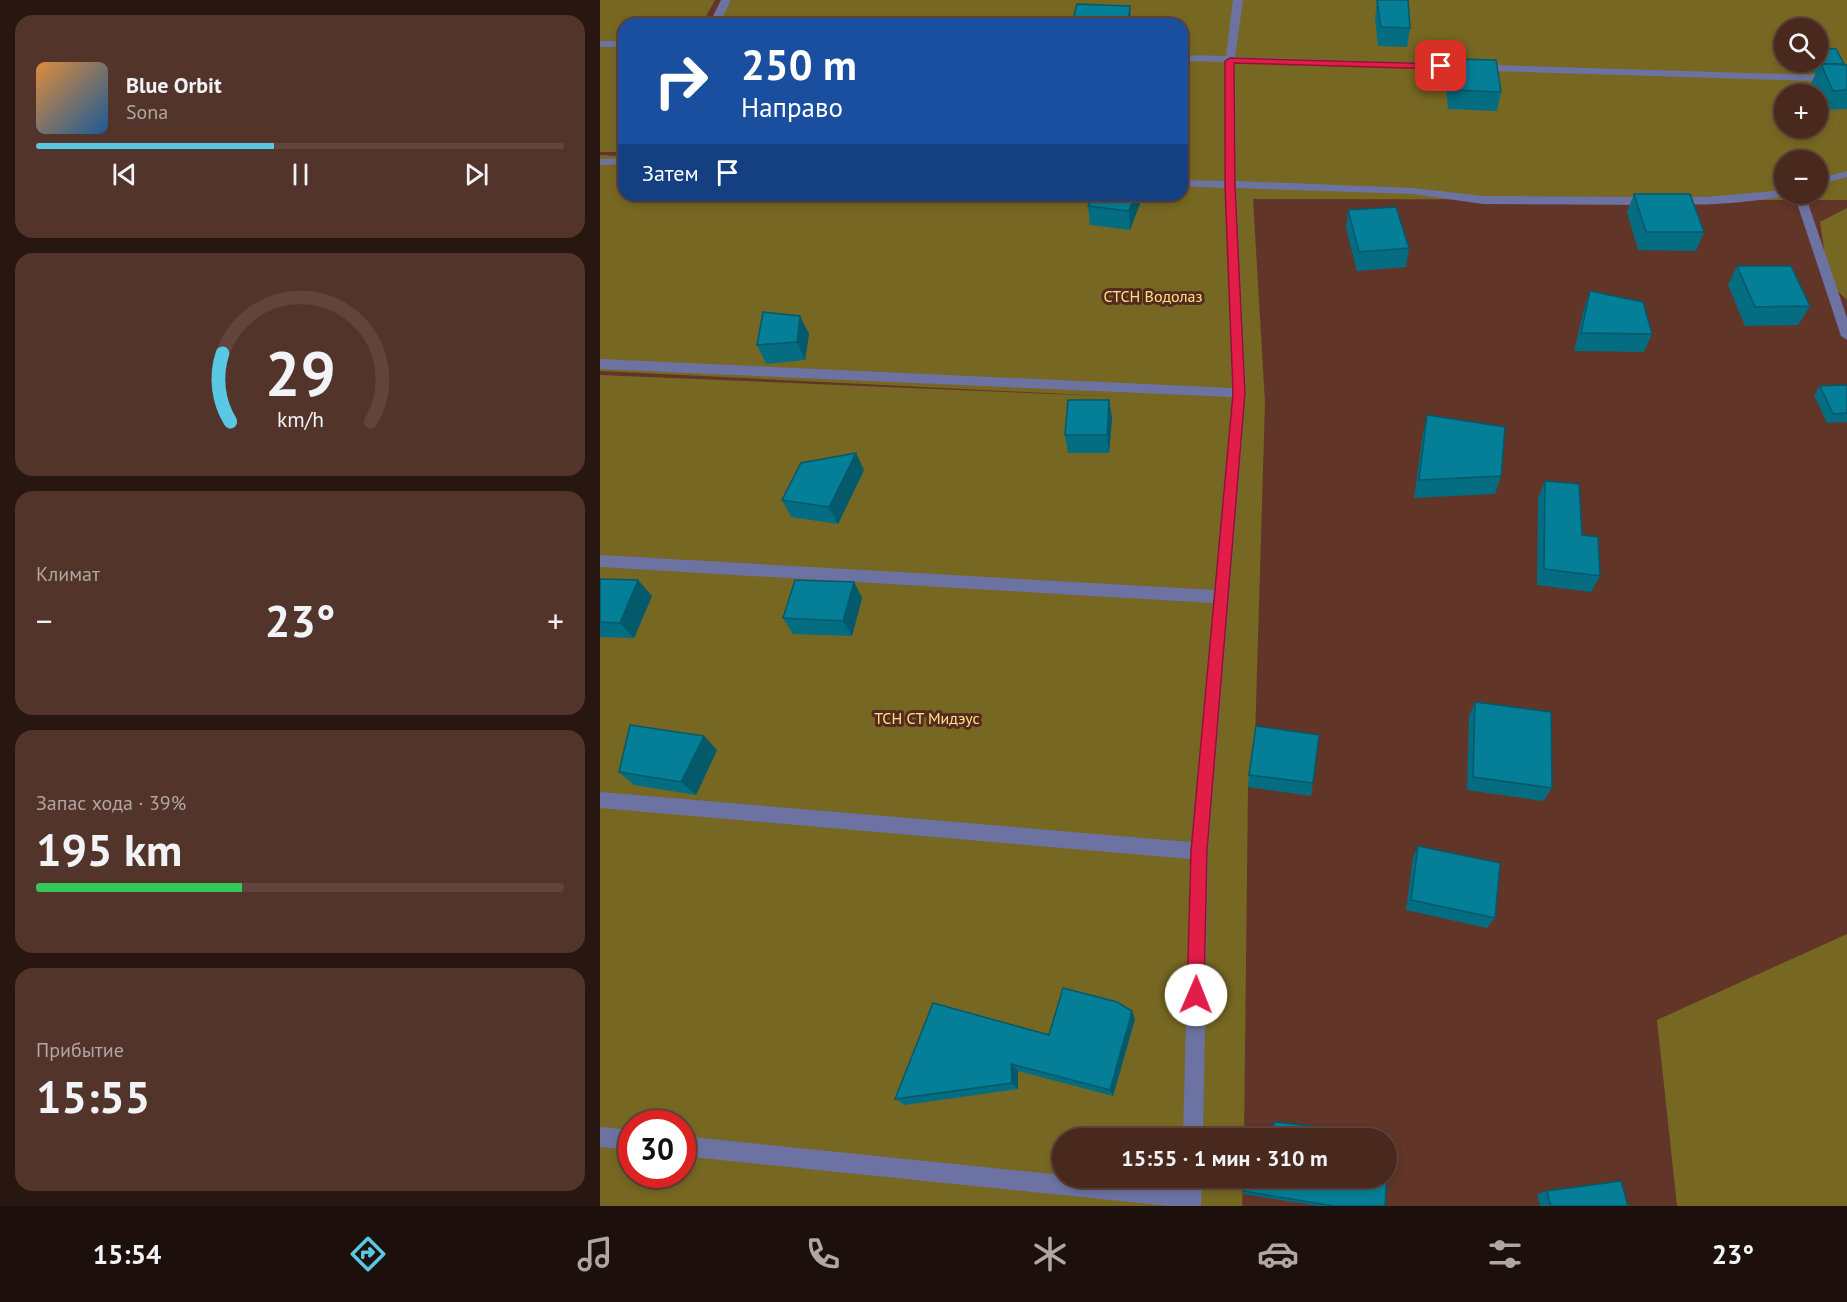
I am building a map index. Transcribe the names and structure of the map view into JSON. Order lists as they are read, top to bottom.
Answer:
{
  "parks": ["СТСН Водолаз", "ТСН СТ Мидэус"],
  "page": {
    "map_buttons": ["+", "−"],
    "turn": ["250 m", "Направо"],
    "song": ["Blue Orbit", "Sona"],
    "then": "Затем",
    "tile": [
      "Климат",
      ["Запас хода · 39%", "195 km"],
      ["Прибытие", "15:55"]
    ],
    "heat": ["−", "23°", "+"],
    "limit": "30",
    "trip": "15:55 · 1 мин · 310 m",
    "tabs": ["15:54", "23°"],
    "gauge": ["29", "km/h"]
  }
}
